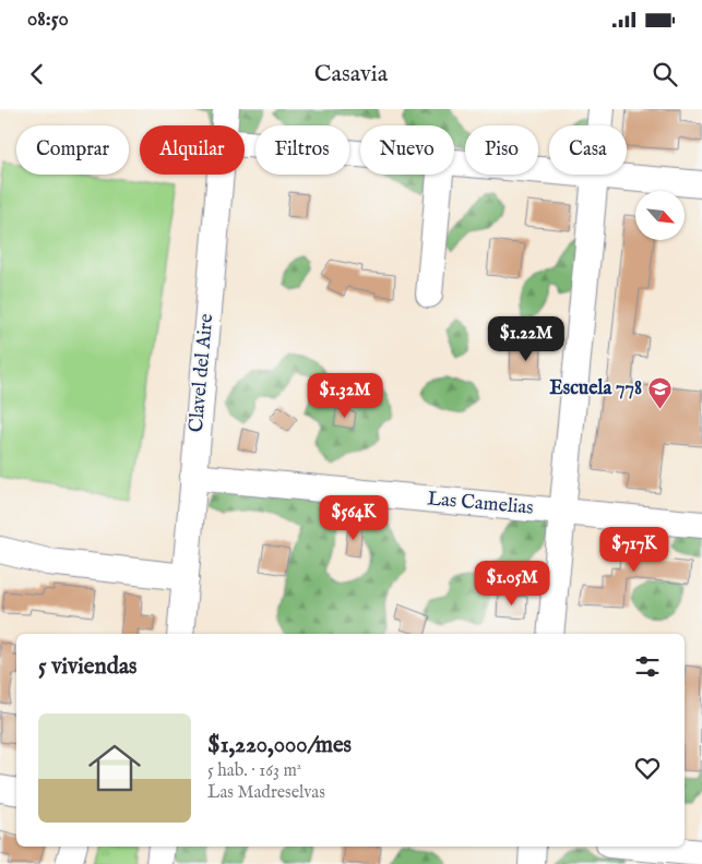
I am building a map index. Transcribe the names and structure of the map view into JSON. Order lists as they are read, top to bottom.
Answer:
{
  "streets": {
    "street": ["Clavel del Aire", "Las Camelias"]
  },
  "crossings": [
    ["Clavel del Aire", "Las Camelias"]
  ],
  "places": {
    "school or university": ["Escuela 778"]
  },
  "north": "bottom right",
  "page": {
    "status": "08:50",
    "header": "Casavia",
    "chip": [
      "Comprar",
      "Alquilar",
      "Filtros",
      "Nuevo",
      "Piso",
      "Casa"
    ],
    "price": [
      "$1.22M",
      "$1.32M",
      "$564K",
      "$717K",
      "$1.05M"
    ],
    "heading": "5 viviendas",
    "list": [
      {
        "name": "$1,220,000/mes",
        "note": "5 hab. · 163 m² · Las Madreselvas"
      }
    ]
  }
}
